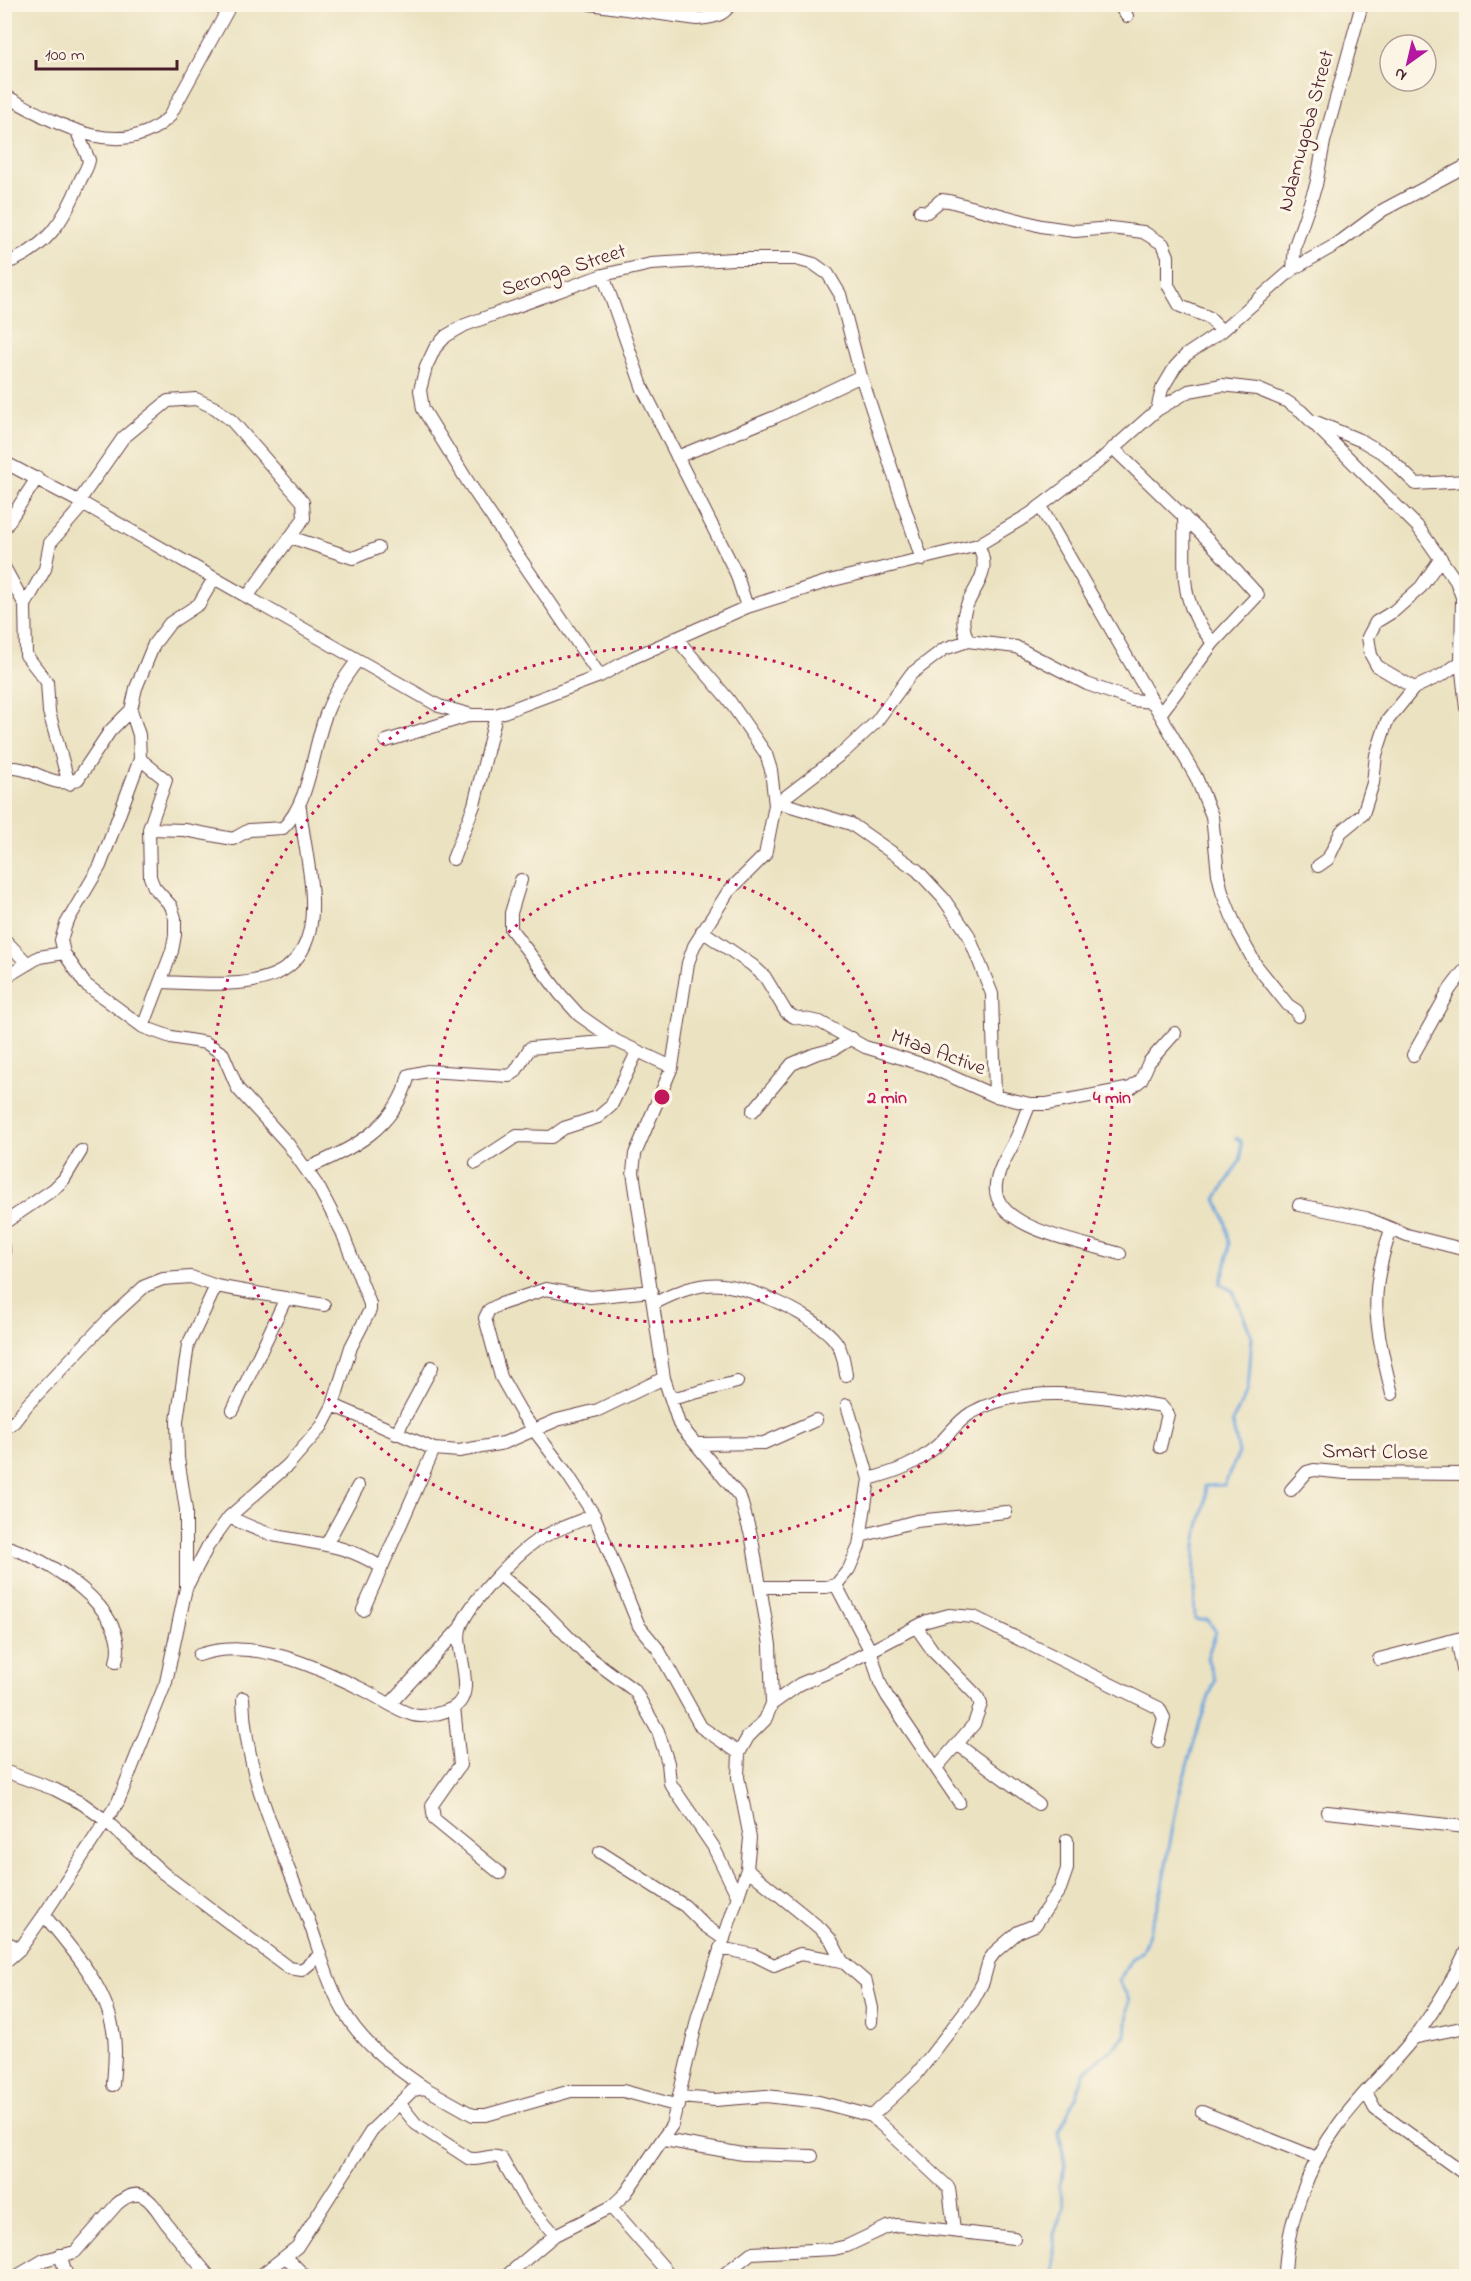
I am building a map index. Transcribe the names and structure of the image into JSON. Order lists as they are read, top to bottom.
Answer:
{
  "streets": {
    "street": [
      "Ndamugoba Street",
      "Seronga Street",
      "Mtaa Active",
      "Smart Close"
    ]
  },
  "scale_bar": "100 m",
  "north": "bottom left",
  "rings": ["2 min", "4 min"]
}
